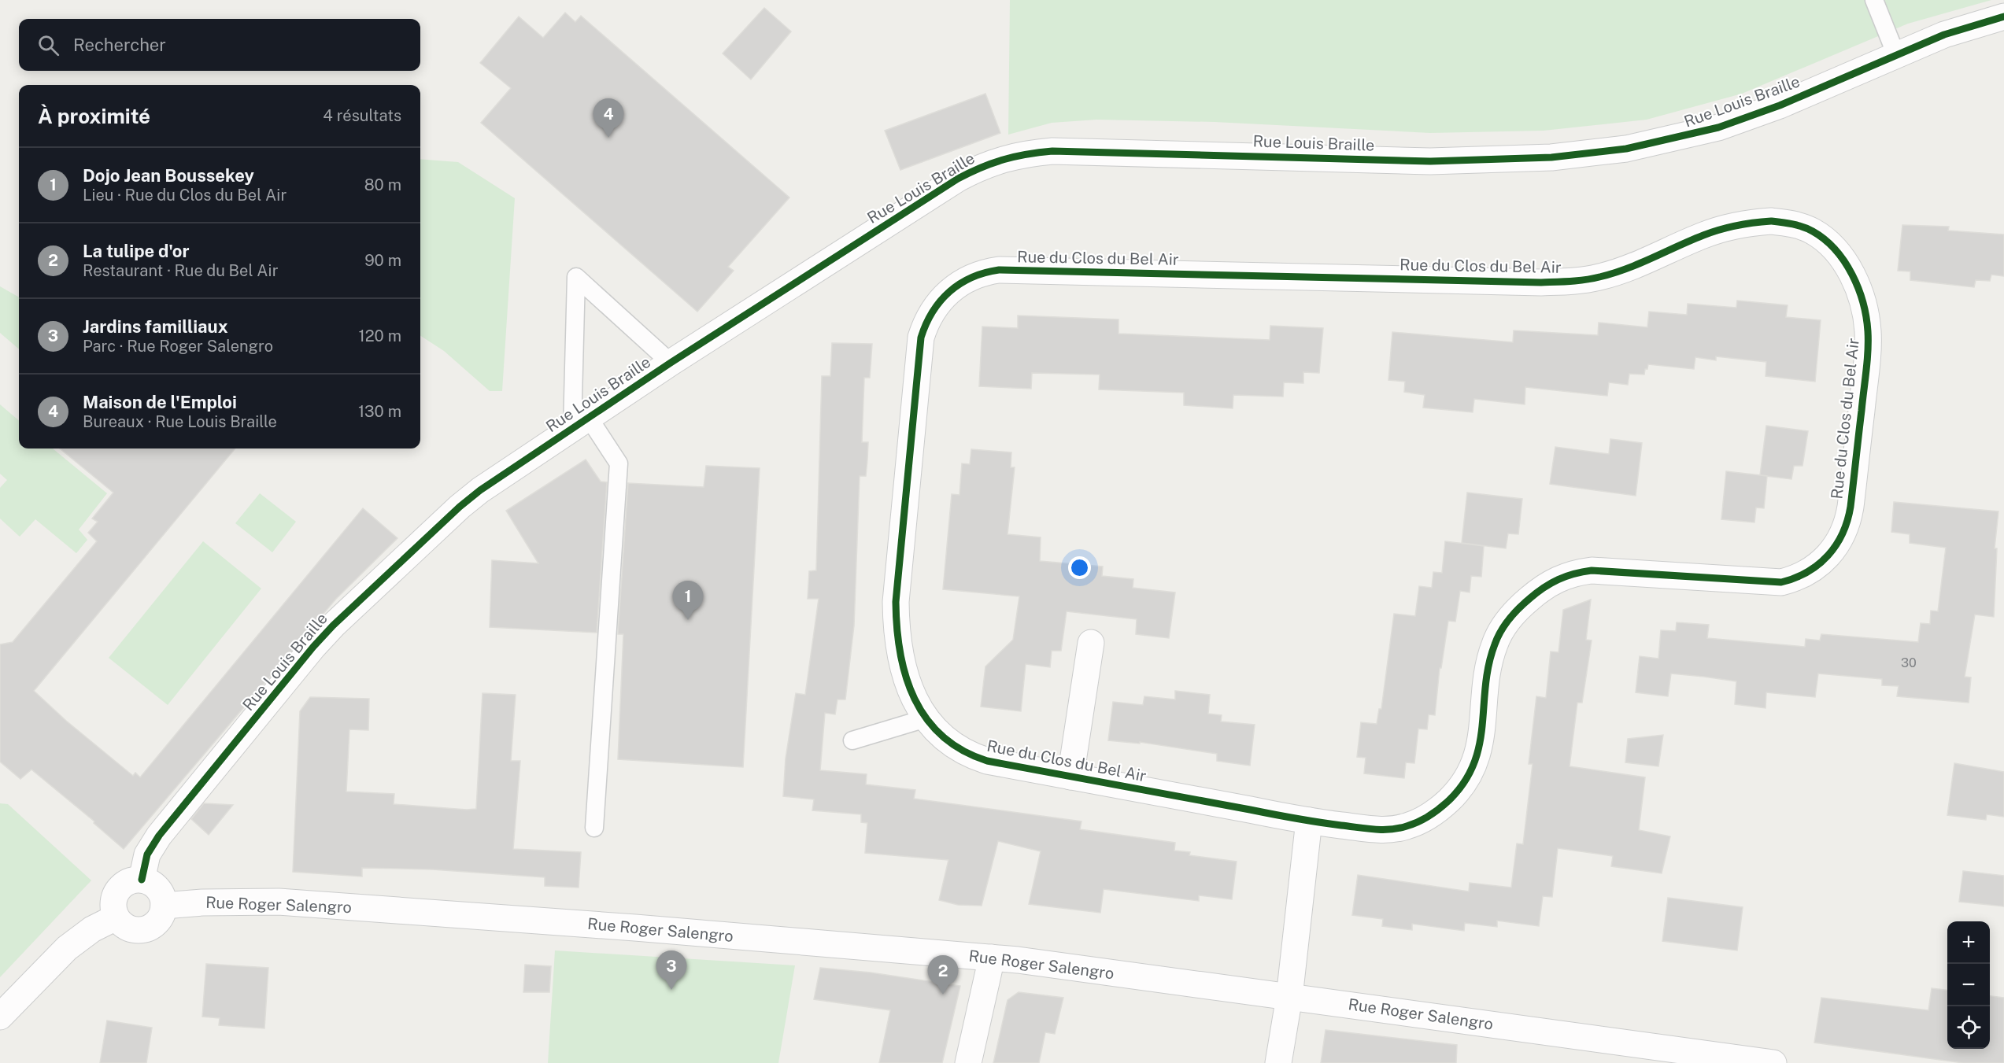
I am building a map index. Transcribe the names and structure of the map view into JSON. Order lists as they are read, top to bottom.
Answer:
{
  "streets": {
    "street": ["Rue Louis Braille", "Rue du Clos du Bel Air", "Rue Roger Salengro"]
  },
  "crossings": [
    ["Rue Louis Braille", "Rue Roger Salengro"]
  ],
  "house_numbers": ["30"],
  "page": {
    "search": "Rechercher",
    "heading": ["À proximité", "4 résultats"],
    "pins": [
      "4",
      "1",
      "3",
      "2"
    ],
    "list": [
      {
        "mark": "1",
        "name": "Dojo Jean Boussekey",
        "note": "Lieu · Rue du Clos du Bel Air",
        "value": "80 m"
      },
      {
        "mark": "2",
        "name": "La tulipe d'or",
        "note": "Restaurant · Rue du Bel Air",
        "value": "90 m"
      },
      {
        "mark": "3",
        "name": "Jardins familliaux",
        "note": "Parc · Rue Roger Salengro",
        "value": "120 m"
      },
      {
        "mark": "4",
        "name": "Maison de l'Emploi",
        "note": "Bureaux · Rue Louis Braille",
        "value": "130 m"
      }
    ],
    "map_buttons": ["+", "−"]
  }
}
